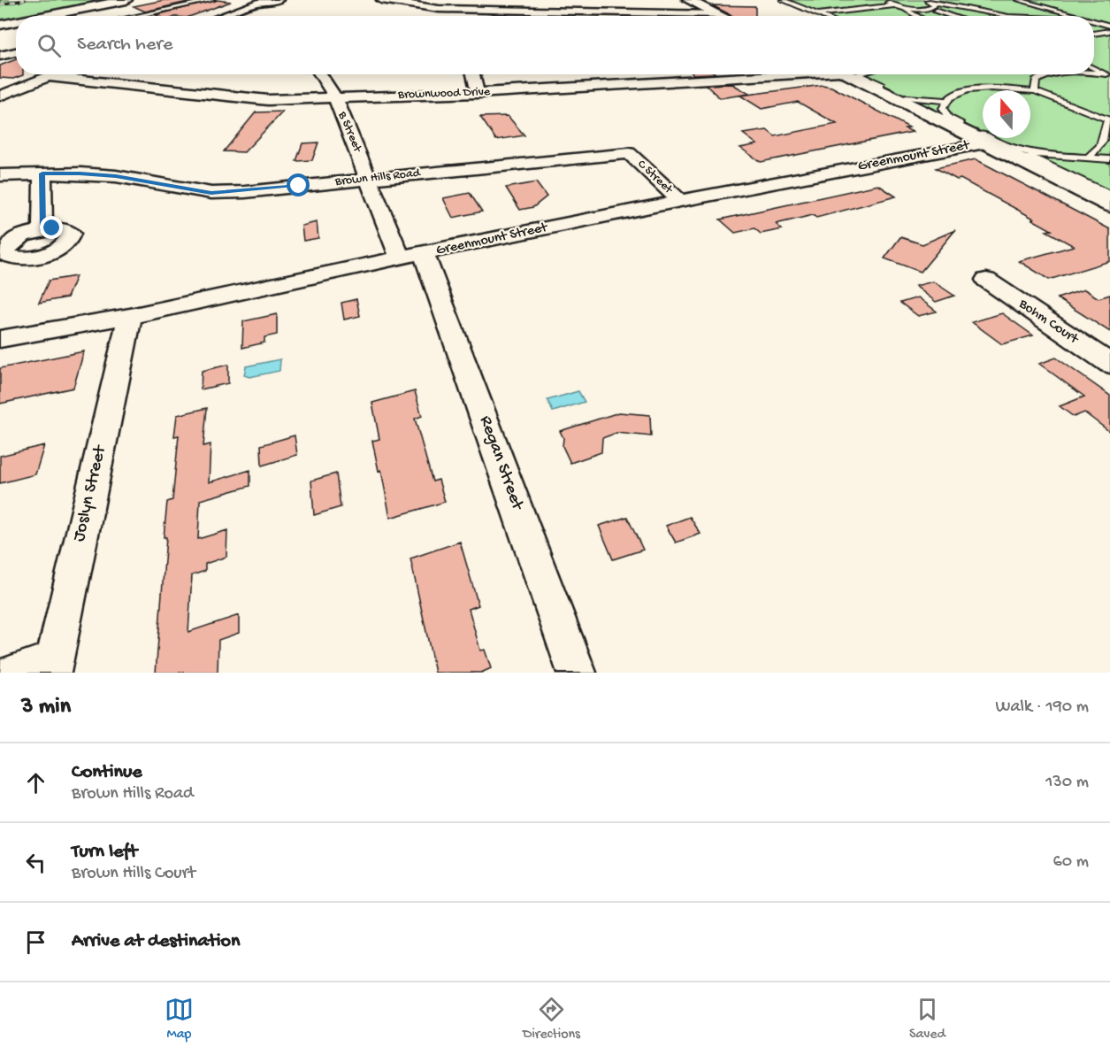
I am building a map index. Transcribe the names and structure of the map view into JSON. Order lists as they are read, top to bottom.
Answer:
{
  "streets": {
    "street": [
      "Brownwood Drive",
      "B Street",
      "Greenmount Street",
      "C Street",
      "Brown Hills Road",
      "Bohm Court",
      "Regan Street",
      "Joslyn Street"
    ]
  },
  "crossings": [
    ["Brownwood Drive", "B Street"],
    ["B Street", "Greenmount Street"],
    ["B Street", "Brown Hills Road"],
    ["B Street", "Regan Street"],
    ["Greenmount Street", "C Street"],
    ["Greenmount Street", "Regan Street"],
    ["Greenmount Street", "Joslyn Street"],
    ["C Street", "Brown Hills Road"]
  ],
  "north": "top",
  "page": {
    "search": "Search here",
    "heading": ["3 min", "Walk · 190 m"],
    "list": [
      ["Continue", "Brown Hills Road", "130 m"],
      ["Turn left", "Brown Hills Court", "60 m"],
      "Arrive at destination"
    ],
    "nav": ["Map", "Directions", "Saved"]
  }
}
